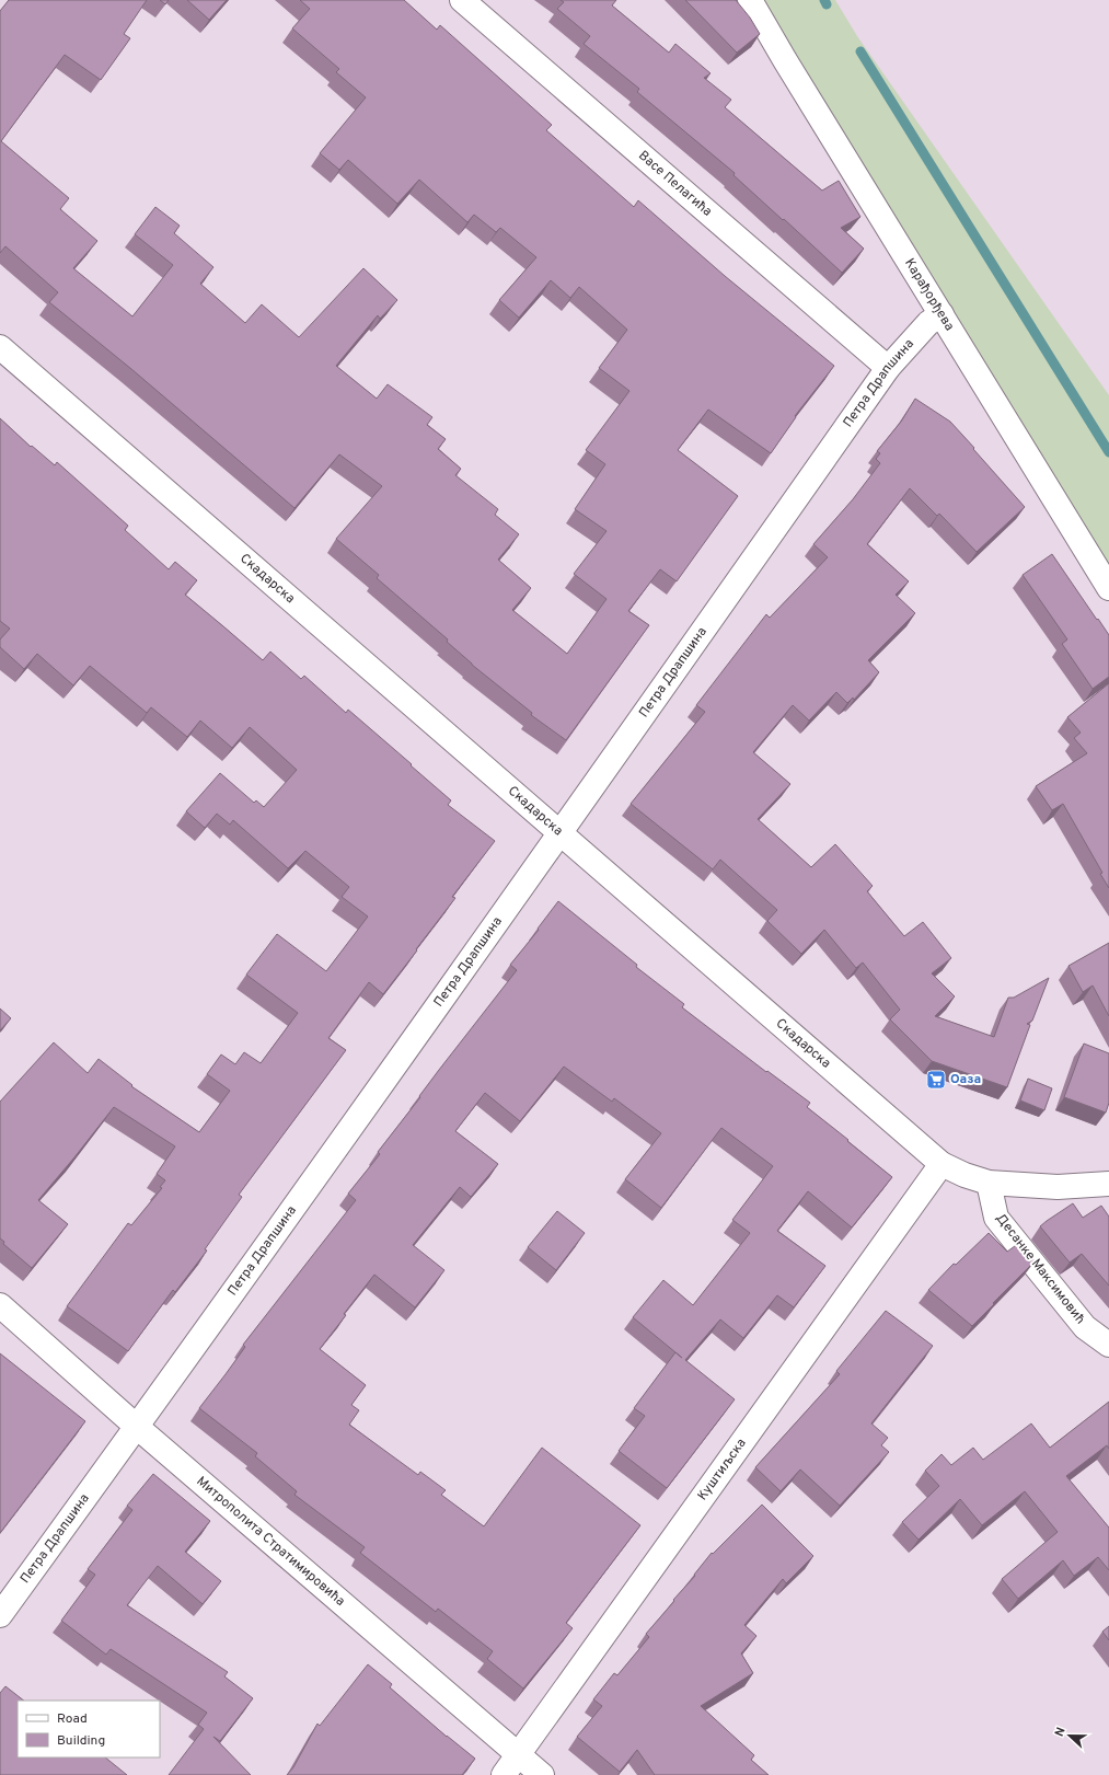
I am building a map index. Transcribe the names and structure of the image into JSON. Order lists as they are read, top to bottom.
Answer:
{
  "streets": {
    "street": [
      "Васе Пелагића",
      "Карађорђева",
      "Петра Драпшина",
      "Скадарска",
      "Десанке Максимовић",
      "Куштиљска",
      "Митрополита Стратимировића"
    ]
  },
  "crossings": [
    ["Васе Пелагића", "Петра Драпшина"],
    ["Карађорђева", "Петра Драпшина"],
    ["Петра Драпшина", "Скадарска"],
    ["Петра Драпшина", "Митрополита Стратимировића"],
    ["Скадарска", "Десанке Максимовић"],
    ["Скадарска", "Куштиљска"],
    ["Куштиљска", "Митрополита Стратимировића"]
  ],
  "places": {
    "supermarket": ["Оаза"]
  },
  "legend": ["Road", "Building"],
  "north": "left"
}
